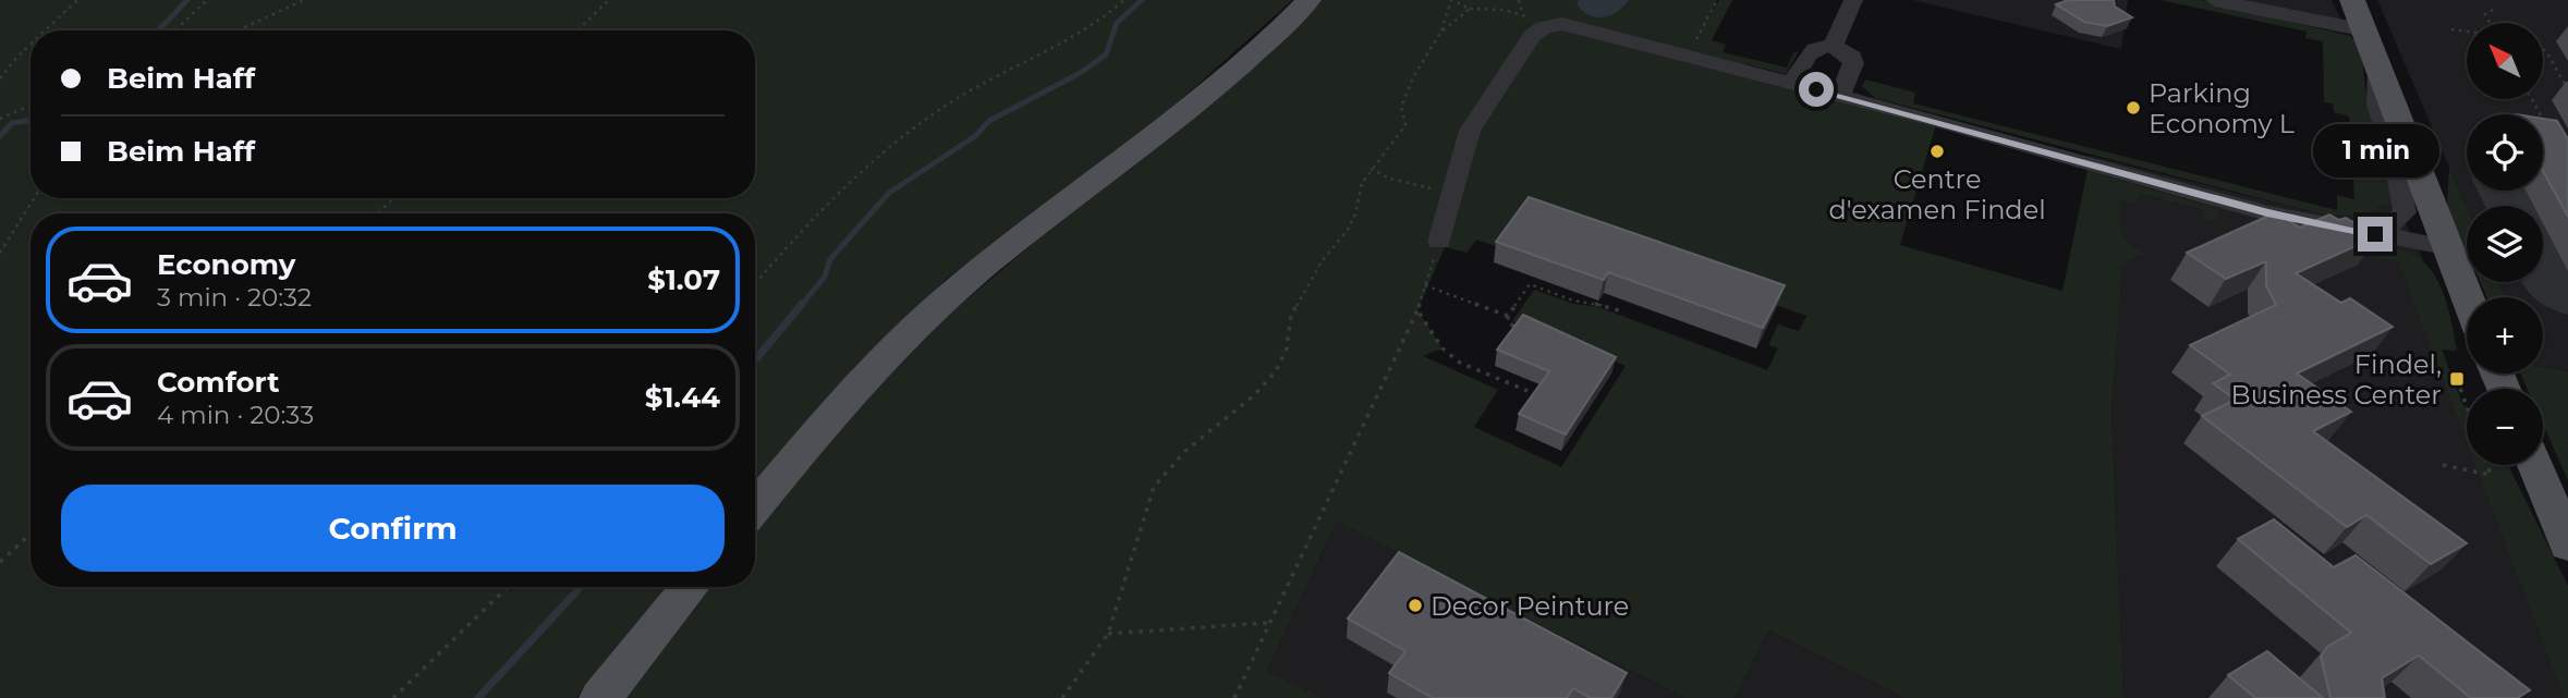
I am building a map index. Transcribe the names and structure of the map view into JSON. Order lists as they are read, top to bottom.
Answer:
{
  "places": {
    "other": ["Parking Economy L", "Centre d'examen Findel", "Decor Peinture"],
    "transit": ["Findel, Business Center"]
  },
  "north": "top left",
  "page": {
    "map_buttons": ["+", "−"],
    "banner": ["Beim Haff", "Beim Haff"],
    "bubble": "1 min",
    "list": [
      {
        "name": "Economy",
        "note": "3 min · 20:32",
        "value": "$1.07"
      },
      {
        "name": "Comfort",
        "note": "4 min · 20:33",
        "value": "$1.44"
      }
    ],
    "buttons": "Confirm"
  }
}
